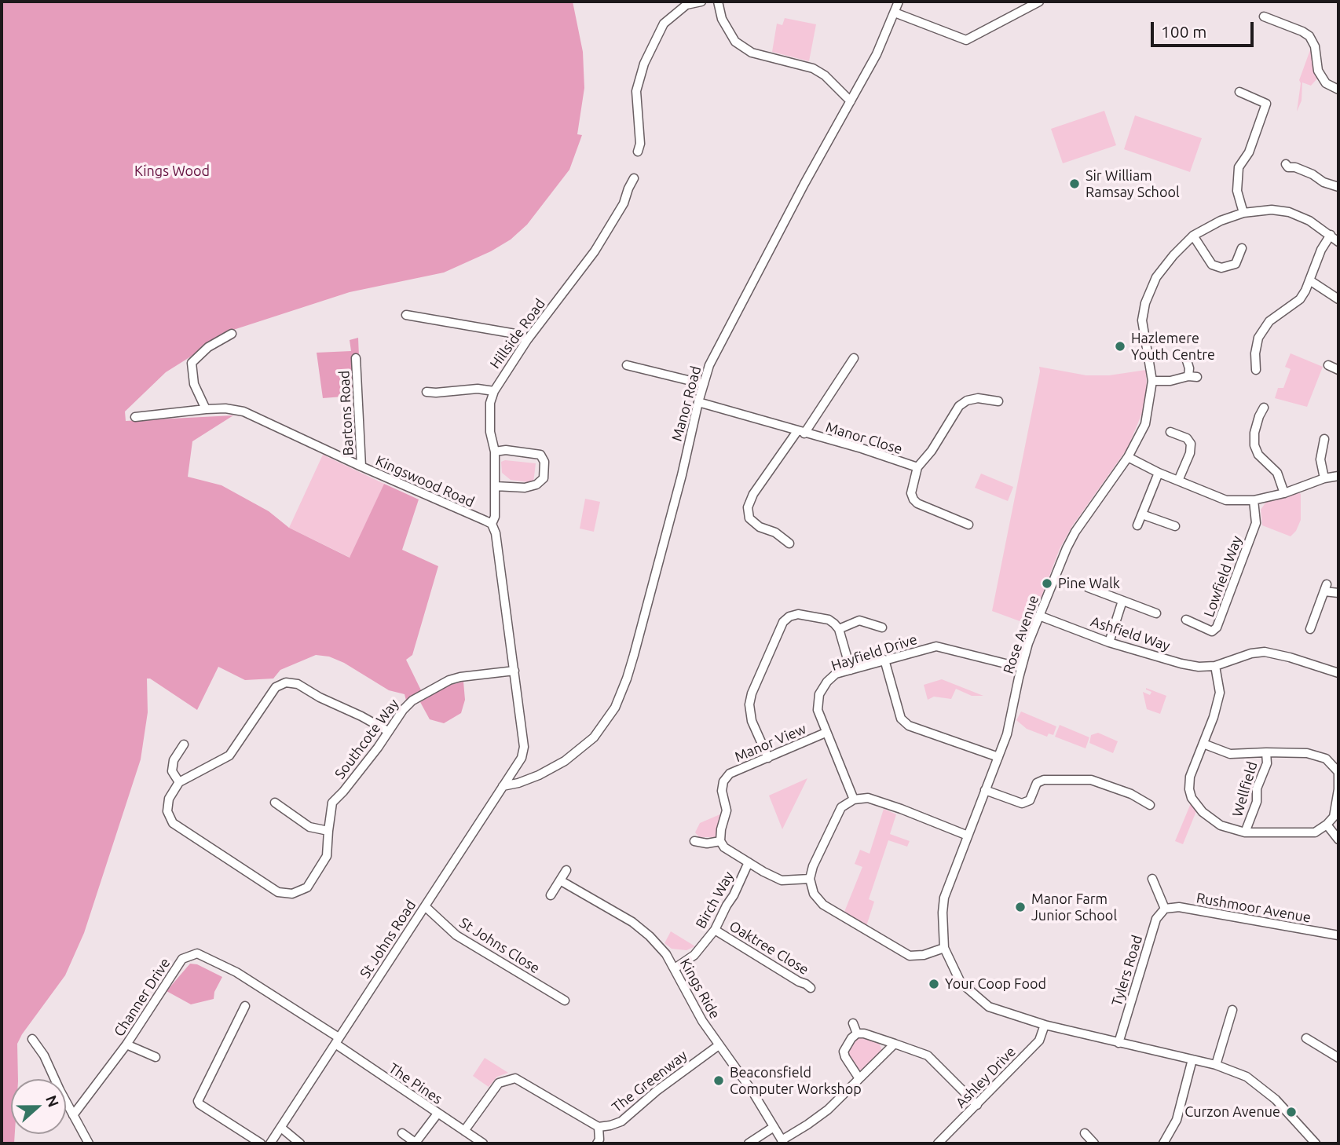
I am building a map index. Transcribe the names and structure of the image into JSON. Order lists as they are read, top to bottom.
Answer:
{
  "streets": {
    "street": [
      "Hillside Road",
      "Manor Road",
      "Bartons Road",
      "Manor Close",
      "Kingswood Road",
      "Lowfield Way",
      "Ashfield Way",
      "Rose Avenue",
      "Hayfield Drive",
      "Southcote Way",
      "Manor View",
      "Wellfield",
      "Birch Way",
      "Rushmoor Avenue",
      "St Johns Road",
      "St Johns Close",
      "Oaktree Close",
      "Tylers Road",
      "Kings Ride",
      "Channer Drive",
      "Ashley Drive",
      "The Greenway",
      "The Pines"
    ]
  },
  "crossings": [
    ["Hillside Road", "Kingswood Road"],
    ["Manor Road", "Manor Close"],
    ["Manor Road", "St Johns Road"],
    ["Bartons Road", "Kingswood Road"],
    ["Ashfield Way", "Rose Avenue"],
    ["Ashfield Way", "Wellfield"],
    ["Rose Avenue", "Hayfield Drive"],
    ["Rose Avenue", "Tylers Road"],
    ["Rose Avenue", "Ashley Drive"],
    ["Hayfield Drive", "Manor View"],
    ["Southcote Way", "St Johns Road"],
    ["Birch Way", "Oaktree Close"],
    ["Birch Way", "Kings Ride"],
    ["Rushmoor Avenue", "Tylers Road"],
    ["St Johns Road", "St Johns Close"],
    ["St Johns Road", "Channer Drive"],
    ["St Johns Road", "The Pines"],
    ["Kings Ride", "The Greenway"],
    ["Channer Drive", "The Pines"]
  ],
  "parks": ["Kings Wood"],
  "places": [
    "Sir William Ramsay School",
    "Hazlemere Youth Centre",
    "Pine Walk",
    "Manor Farm Junior School",
    "Your Coop Food",
    "Beaconsfield Computer Workshop",
    "Curzon Avenue"
  ],
  "scale_bar": "100 m",
  "north": "right"
}
